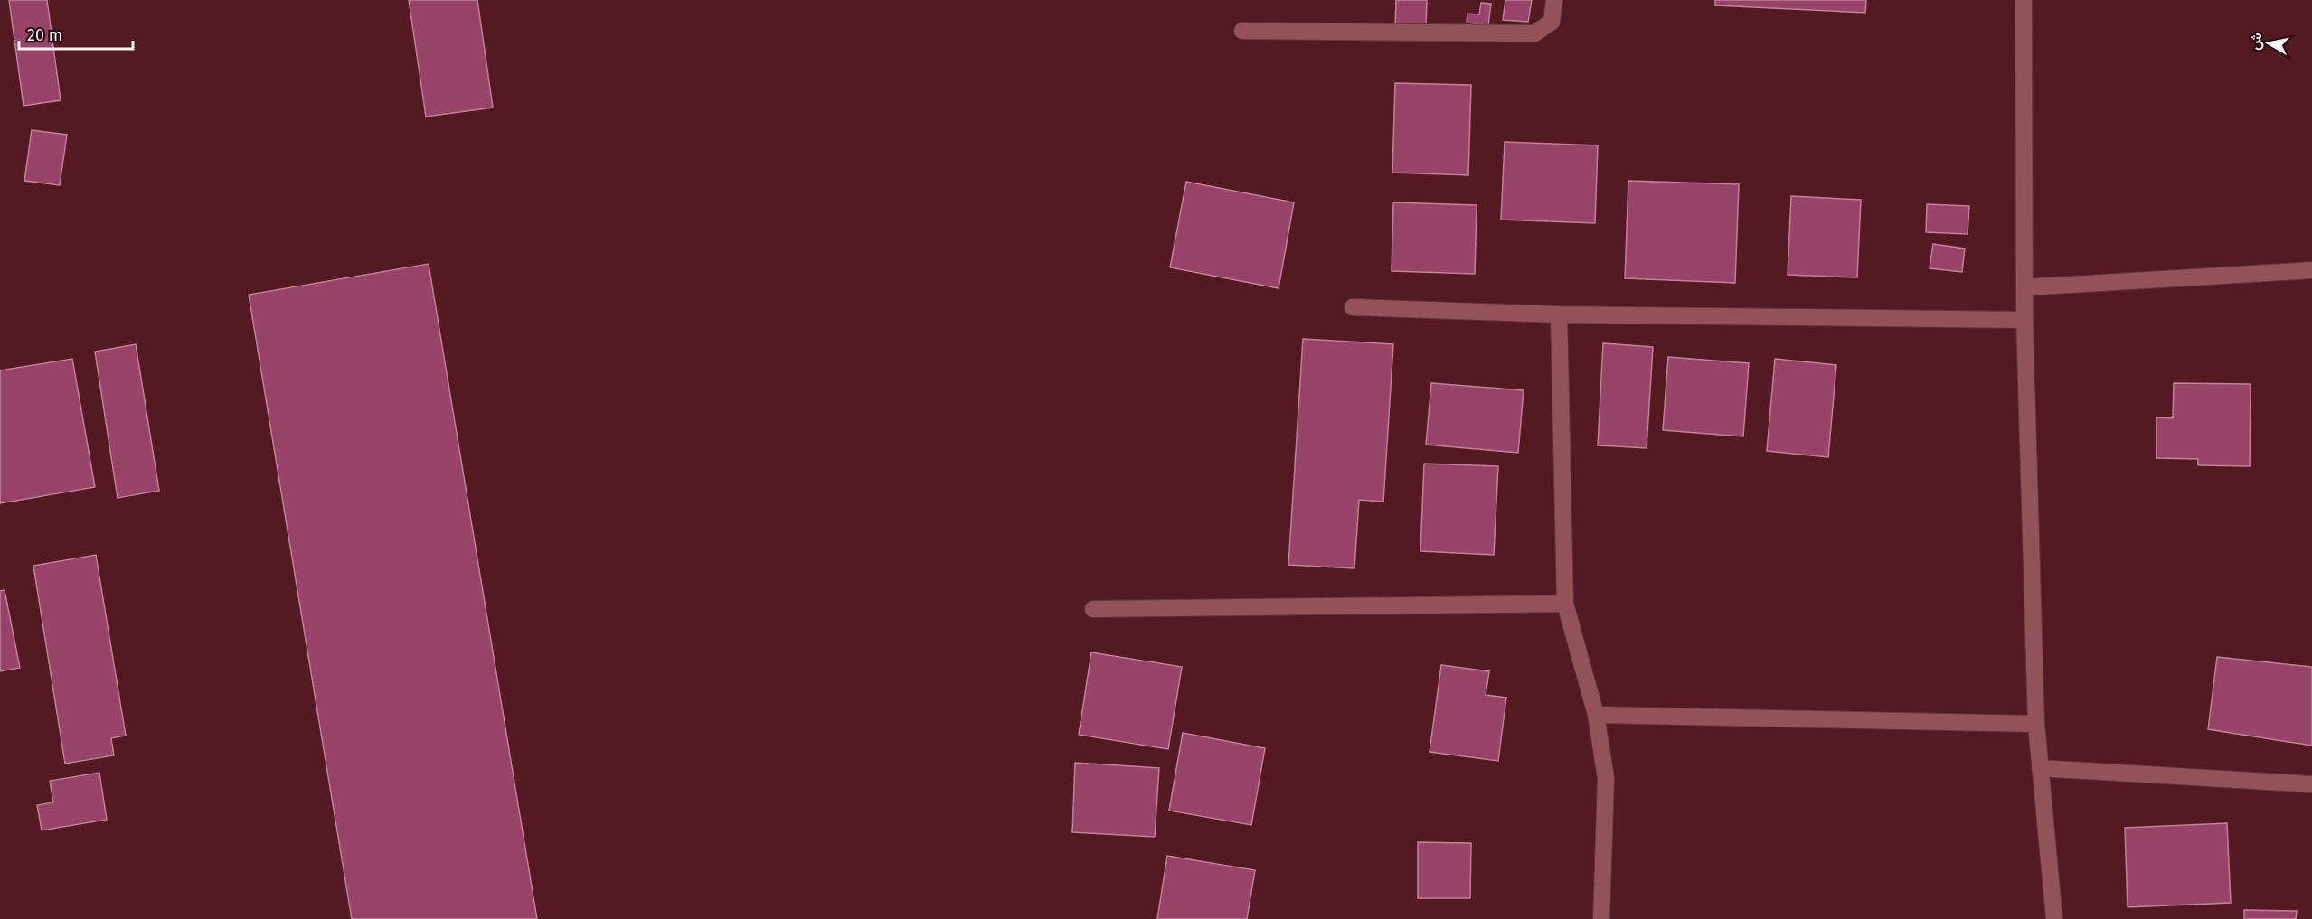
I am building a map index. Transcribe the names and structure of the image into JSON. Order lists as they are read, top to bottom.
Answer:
{
  "scale_bar": "20 m",
  "north": "left"
}
